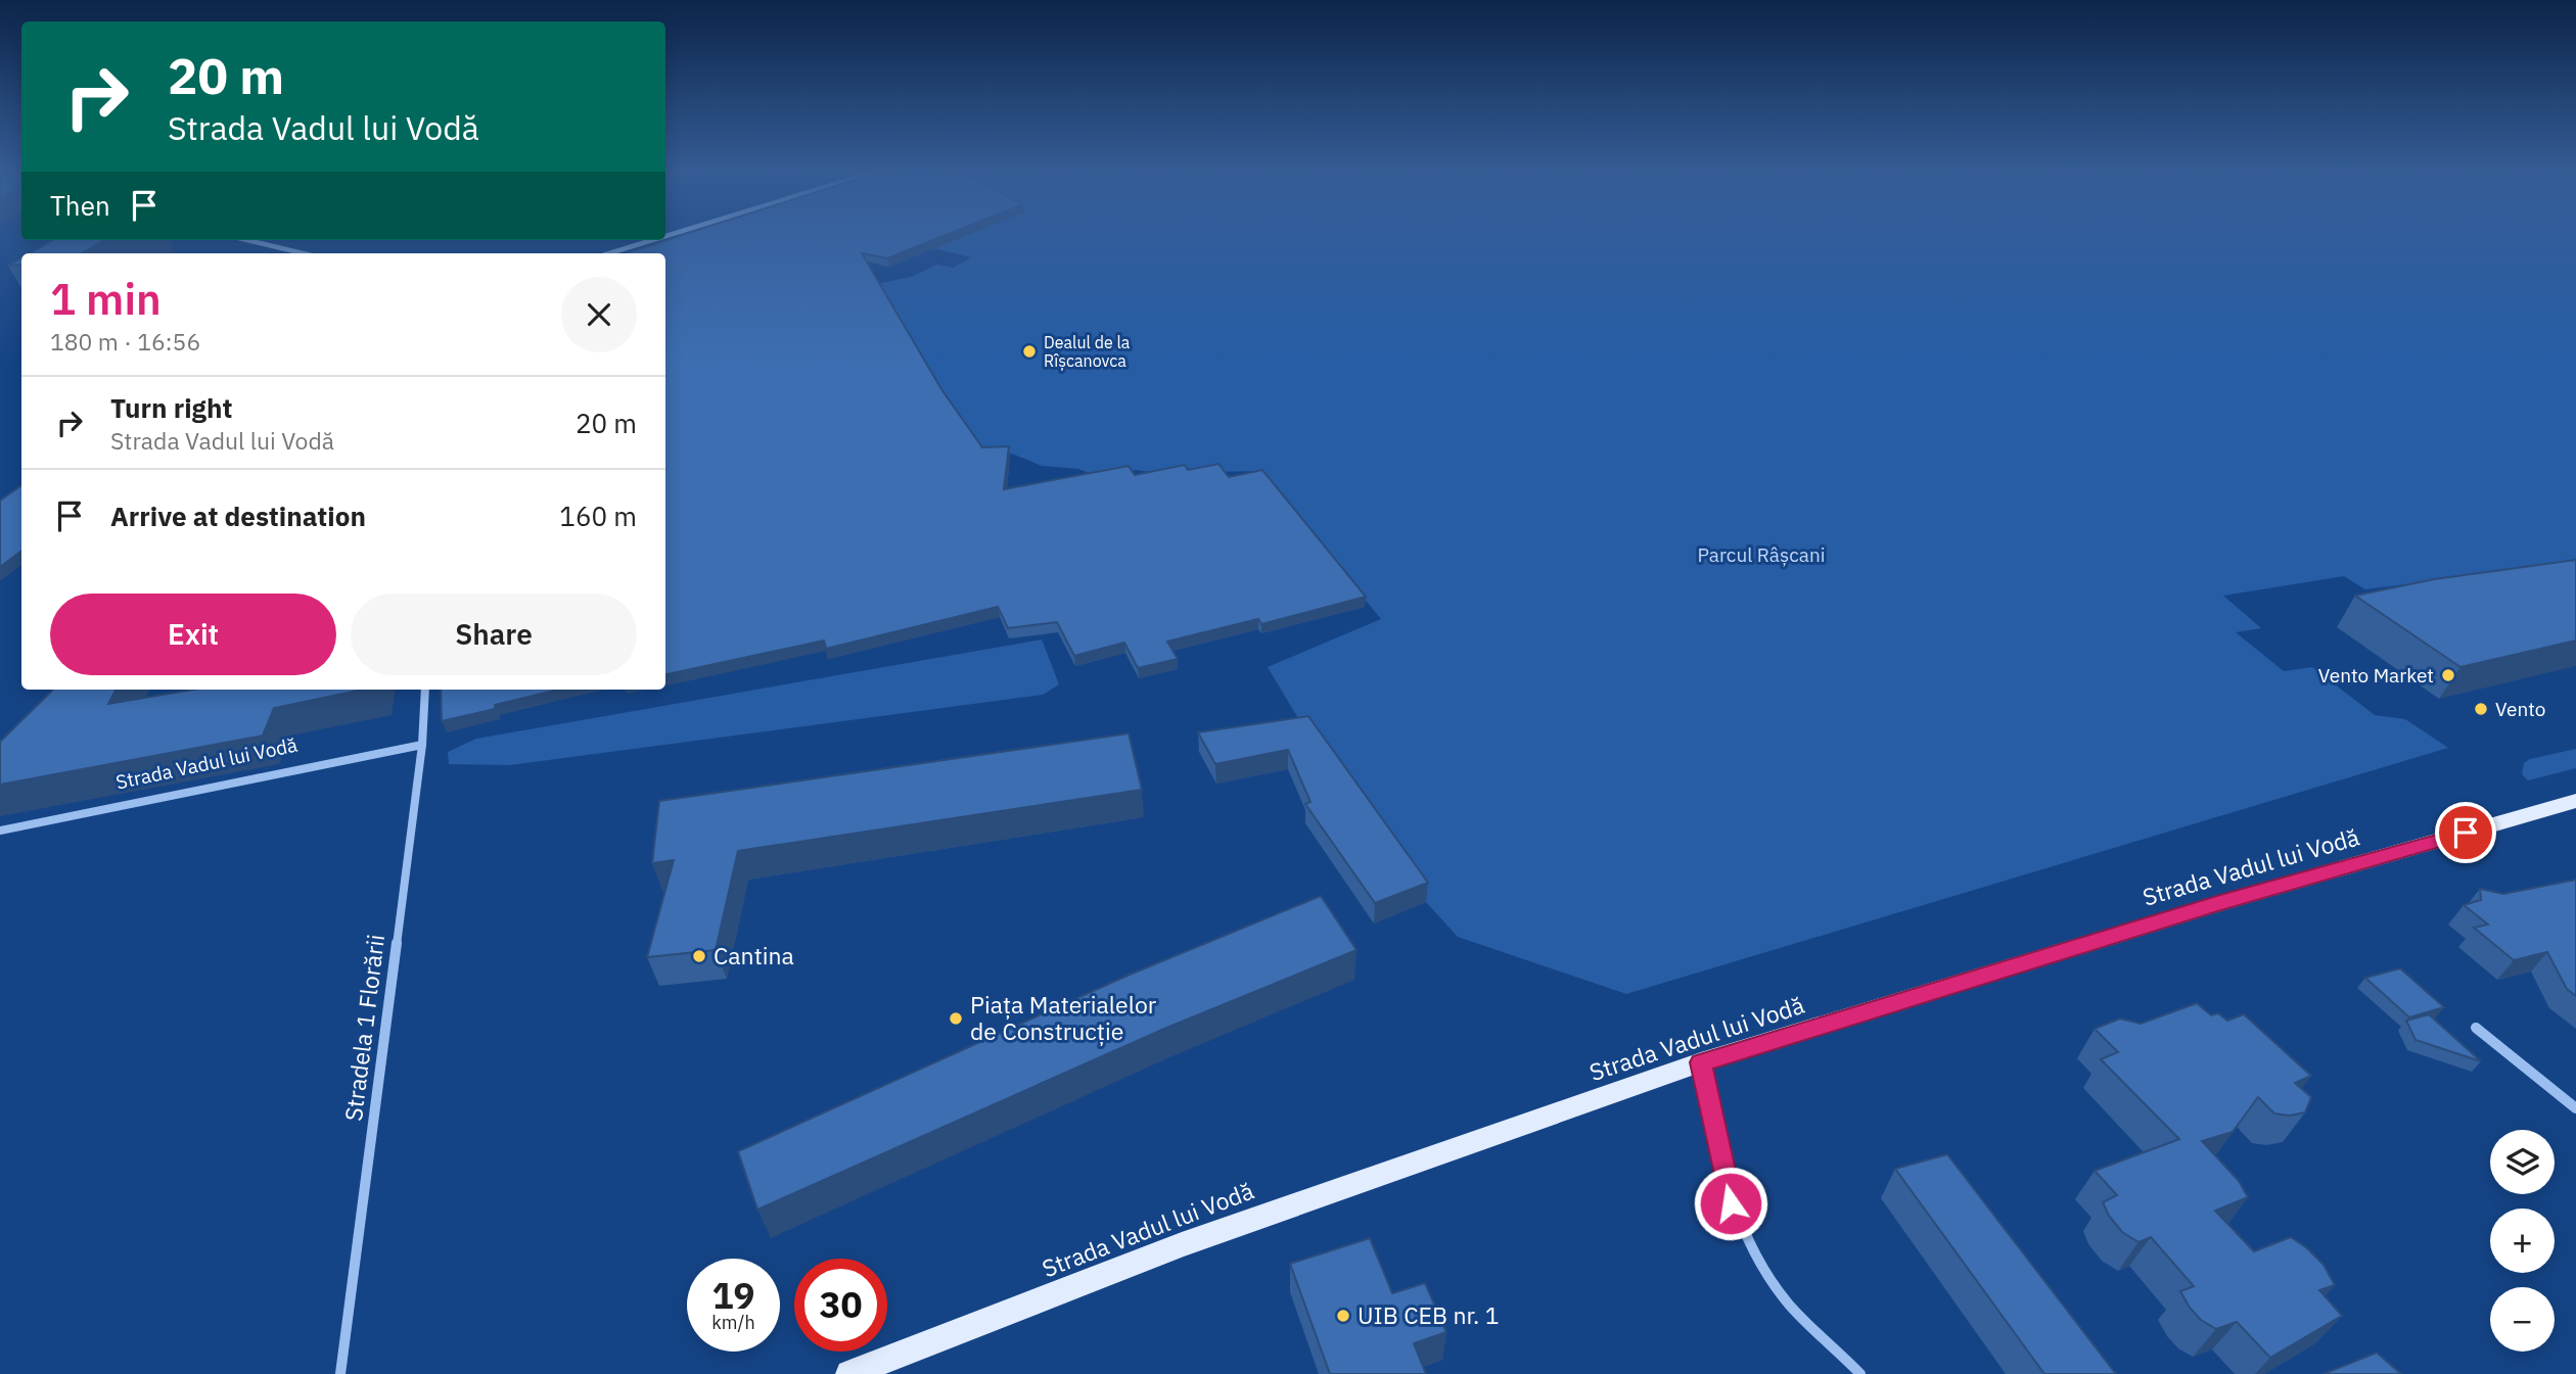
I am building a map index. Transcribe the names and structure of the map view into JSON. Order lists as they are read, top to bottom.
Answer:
{
  "streets": {
    "main road": ["Strada Vadul lui Vodă"],
    "street": ["Stradela 1 Florării"]
  },
  "crossings": [
    ["Strada Vadul lui Vodă", "Stradela 1 Florării"]
  ],
  "parks": ["Parcul Râșcani"],
  "places": [
    "Dealul de la Rîșcanovca",
    "Vento Market",
    "Vento",
    "Cantina",
    "Piața Materialelor de Construcție",
    "UIB CEB nr. 1"
  ],
  "page": {
    "turn": ["20 m", "Strada Vadul lui Vodă"],
    "then": "Then",
    "heading": ["1 min", "180 m · 16:56"],
    "list": [
      {
        "name": "Turn right",
        "note": "Strada Vadul lui Vodă",
        "value": "20 m"
      },
      {
        "name": "Arrive at destination",
        "value": "160 m"
      }
    ],
    "buttons": ["Exit", "Share"],
    "map_buttons": ["+", "−"],
    "speed": "19 km/h",
    "limit": "30"
  }
}
